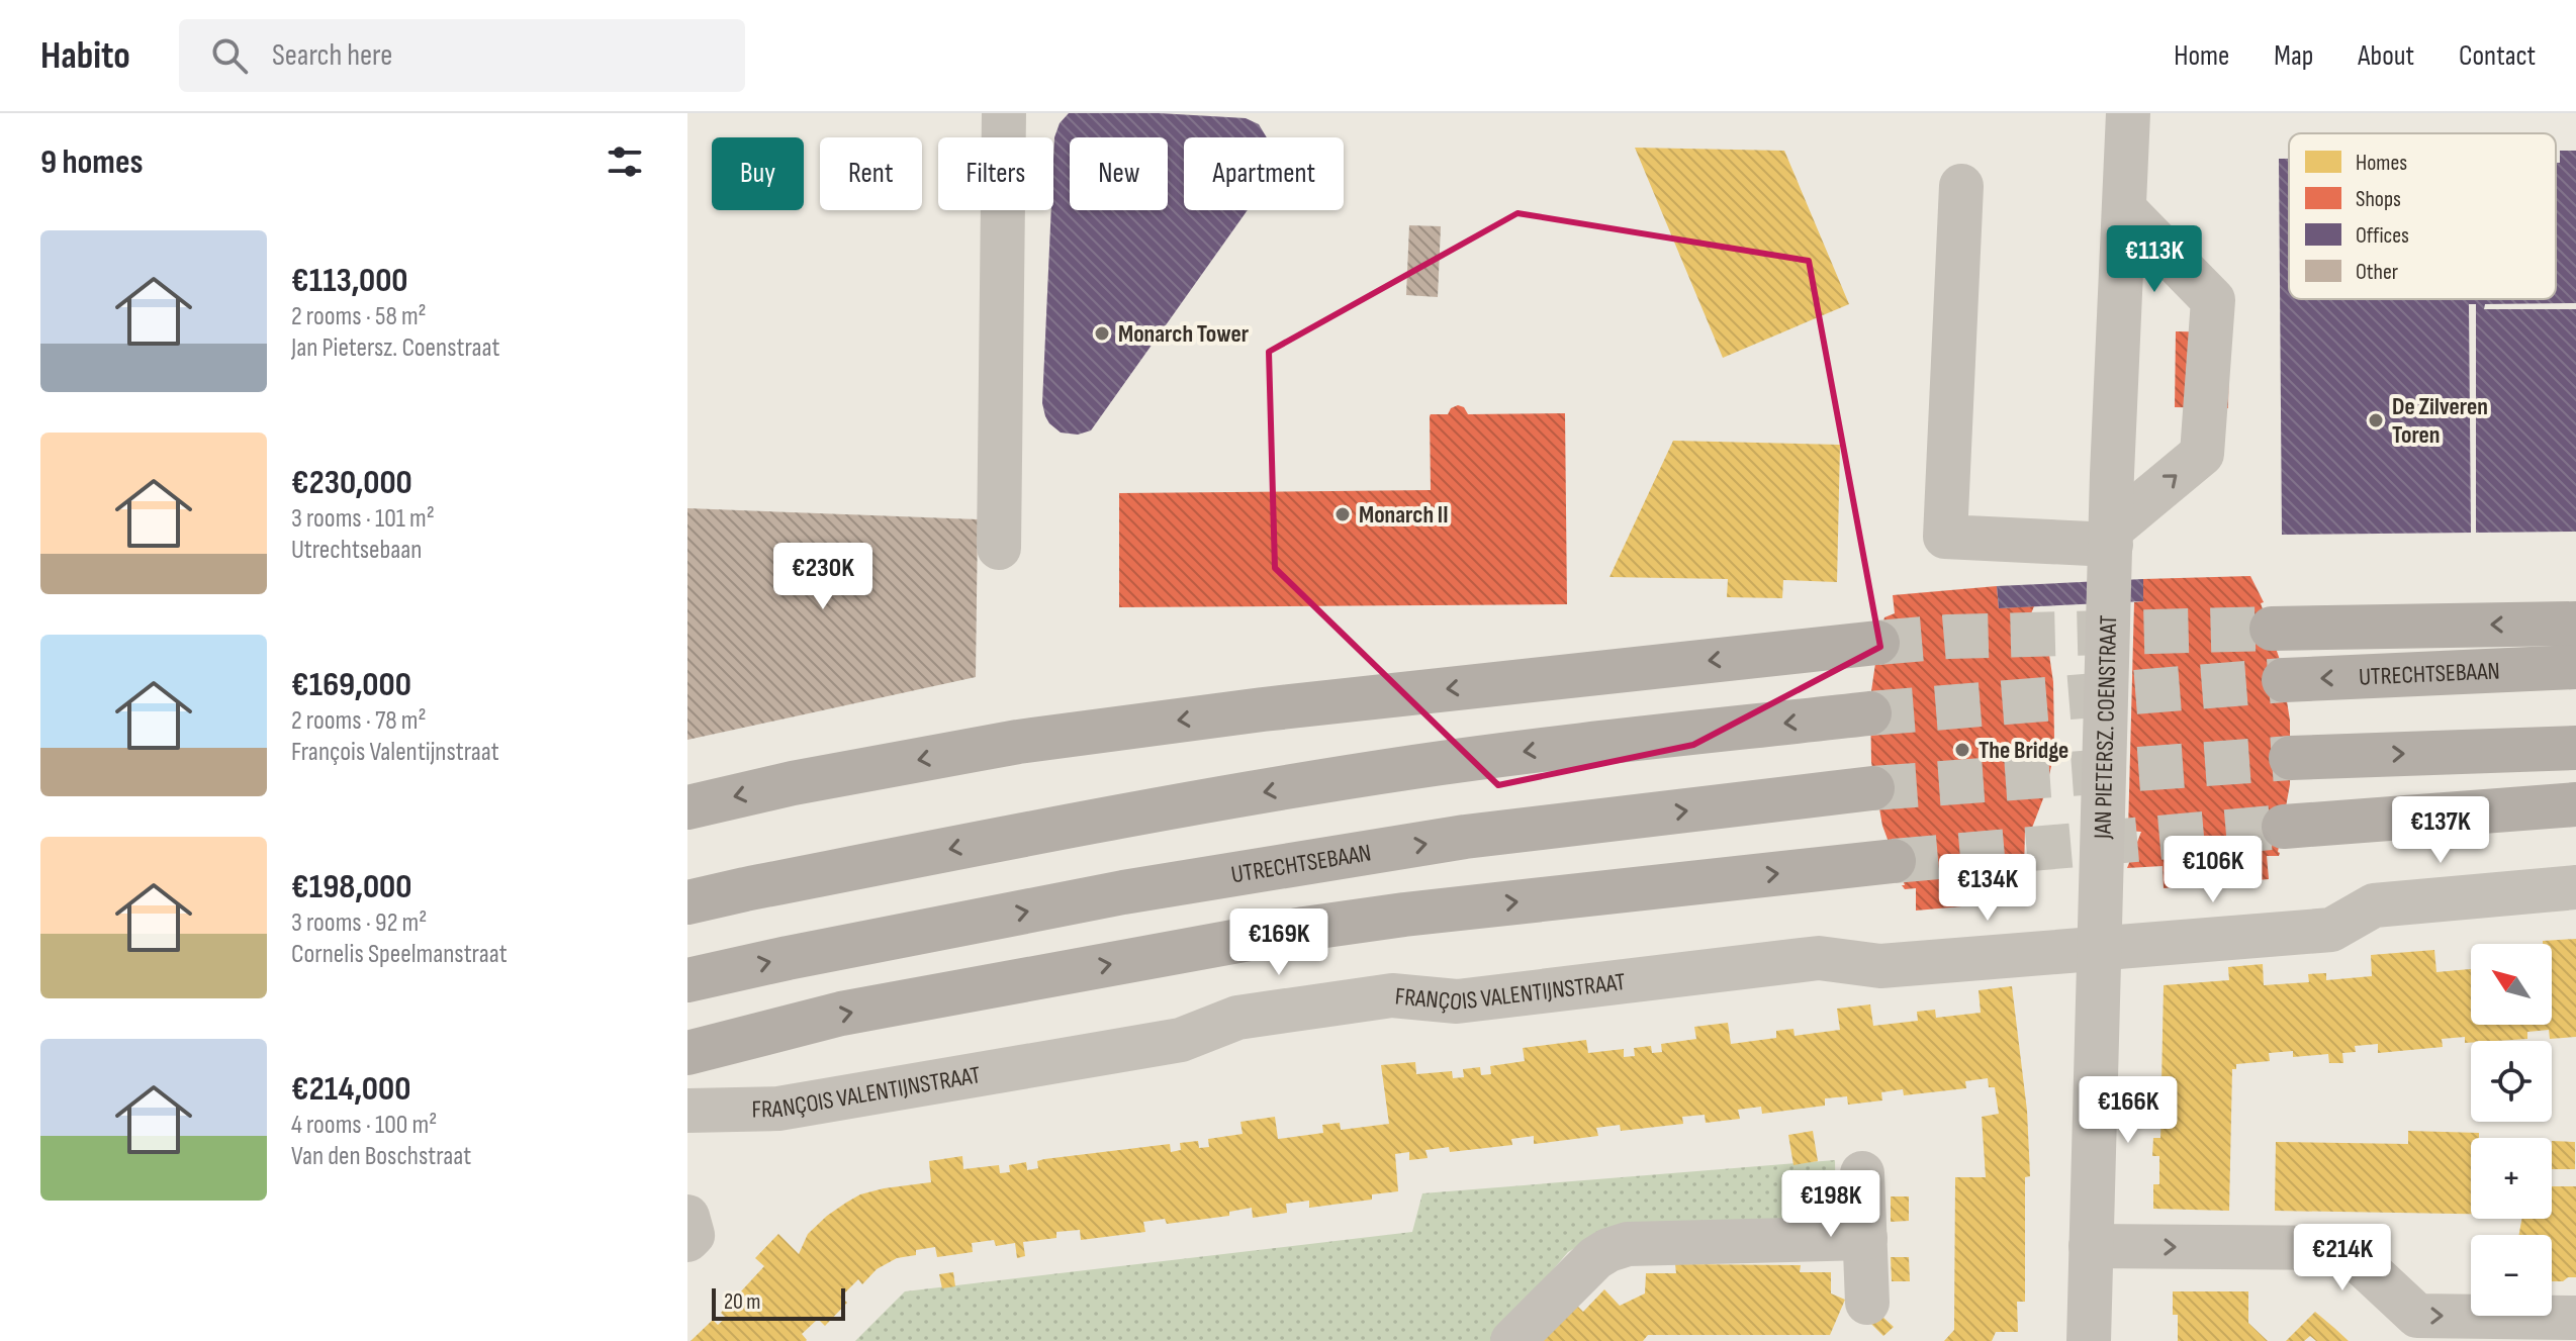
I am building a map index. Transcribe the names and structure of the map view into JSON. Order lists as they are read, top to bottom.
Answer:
{
  "streets": {
    "main road": ["UTRECHTSEBAAN"],
    "street": ["JAN PIETERSZ. COENSTRAAT", "FRANÇOIS VALENTIJNSTRAAT"]
  },
  "crossings": [
    ["JAN PIETERSZ. COENSTRAAT", "FRANÇOIS VALENTIJNSTRAAT"]
  ],
  "places": [
    "Monarch Tower",
    "De Zilveren Toren",
    "Monarch II",
    "The Bridge"
  ],
  "legend": [
    "Homes",
    "Shops",
    "Offices",
    "Other"
  ],
  "scale_bar": "20 m",
  "north": "top left",
  "page": {
    "header": "Habito",
    "search": "Search here",
    "nav": [
      "Home",
      "Map",
      "About",
      "Contact"
    ],
    "heading": "9 homes",
    "chip": [
      "Buy",
      "Rent",
      "Filters",
      "New",
      "Apartment"
    ],
    "list": [
      {
        "name": "€113,000",
        "note": "2 rooms · 58 m² · Jan Pietersz. Coenstraat"
      },
      {
        "name": "€230,000",
        "note": "3 rooms · 101 m² · Utrechtsebaan"
      },
      {
        "name": "€169,000",
        "note": "2 rooms · 78 m² · François Valentijnstraat"
      },
      {
        "name": "€198,000",
        "note": "3 rooms · 92 m² · Cornelis Speelmanstraat"
      },
      {
        "name": "€214,000",
        "note": "4 rooms · 100 m² · Van den Boschstraat"
      }
    ],
    "price": [
      "€113K",
      "€230K",
      "€137K",
      "€106K",
      "€134K",
      "€169K",
      "€166K",
      "€198K",
      "€214K"
    ],
    "map_buttons": ["+", "−"],
    "scale": "20 m"
  }
}
